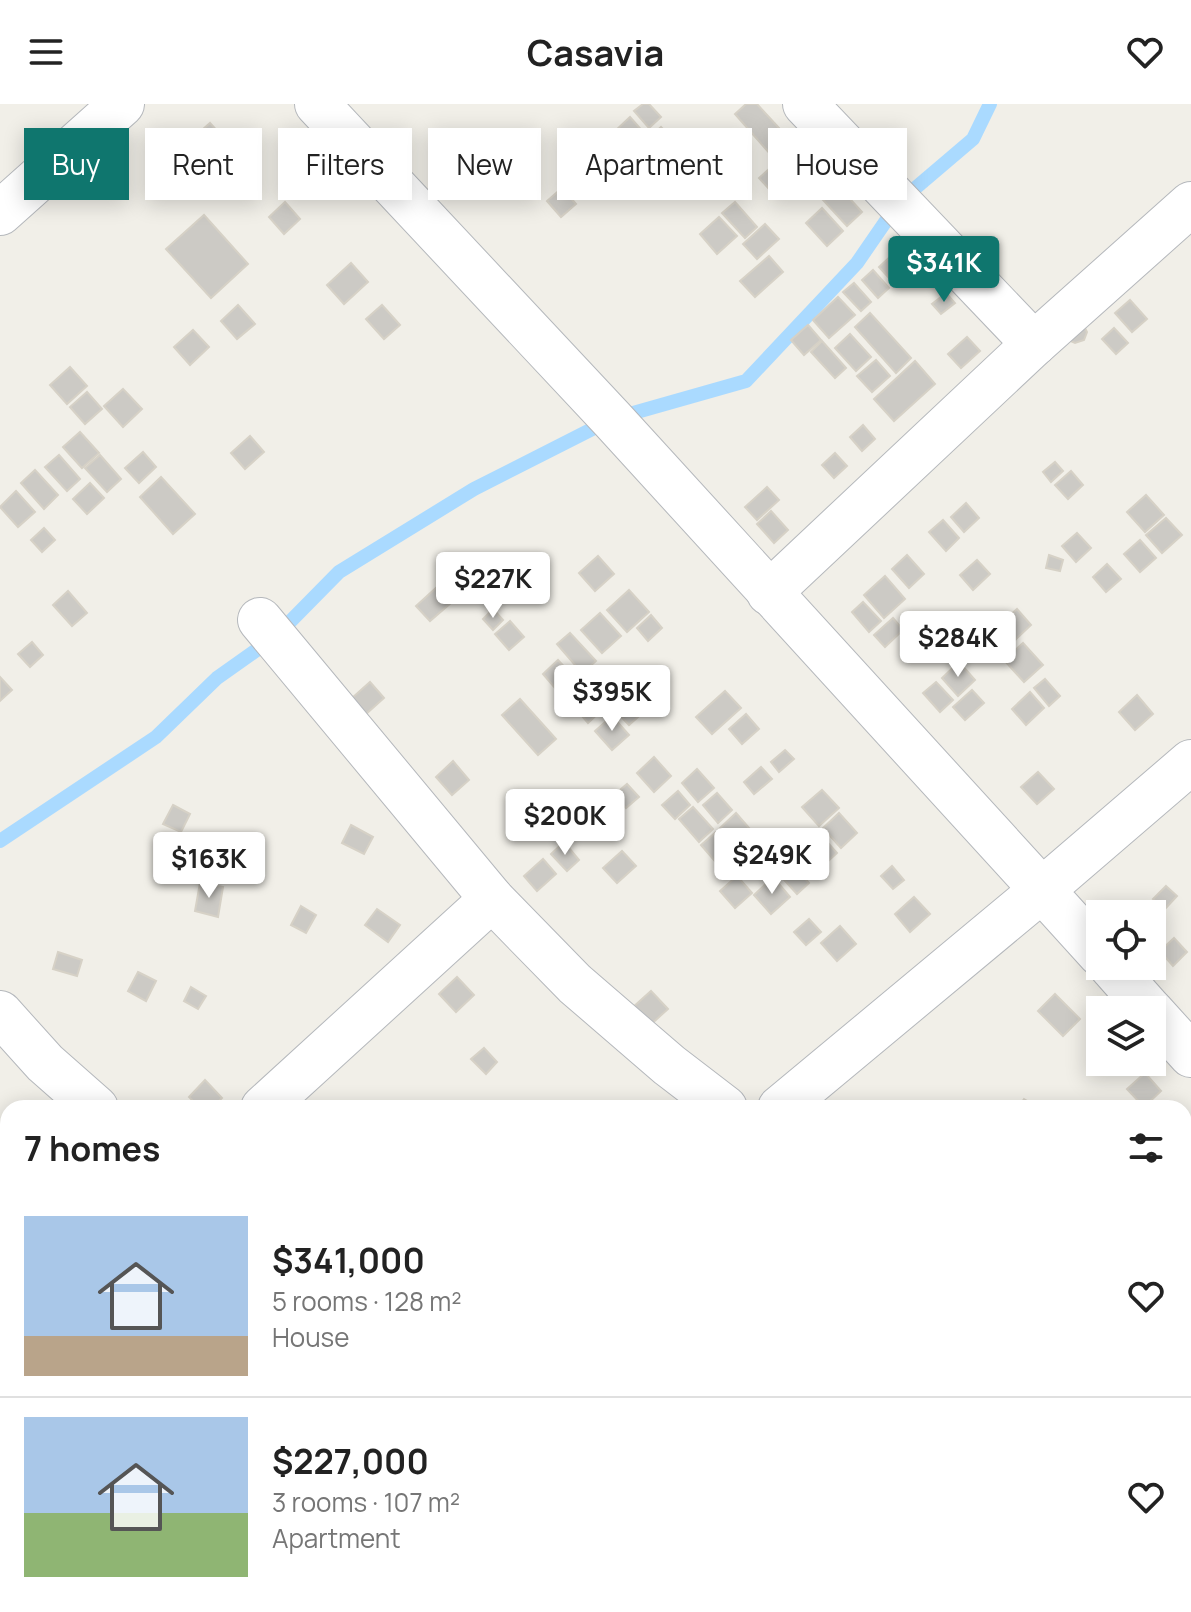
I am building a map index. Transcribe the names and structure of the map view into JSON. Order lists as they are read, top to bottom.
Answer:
{
  "page": {
    "header": "Casavia",
    "chip": [
      "Buy",
      "Rent",
      "Filters",
      "New",
      "Apartment",
      "House"
    ],
    "price": [
      "$341K",
      "$227K",
      "$284K",
      "$395K",
      "$200K",
      "$249K",
      "$163K"
    ],
    "heading": "7 homes",
    "list": [
      {
        "name": "$341,000",
        "note": "5 rooms · 128 m² · House"
      },
      {
        "name": "$227,000",
        "note": "3 rooms · 107 m² · Apartment"
      }
    ]
  }
}
